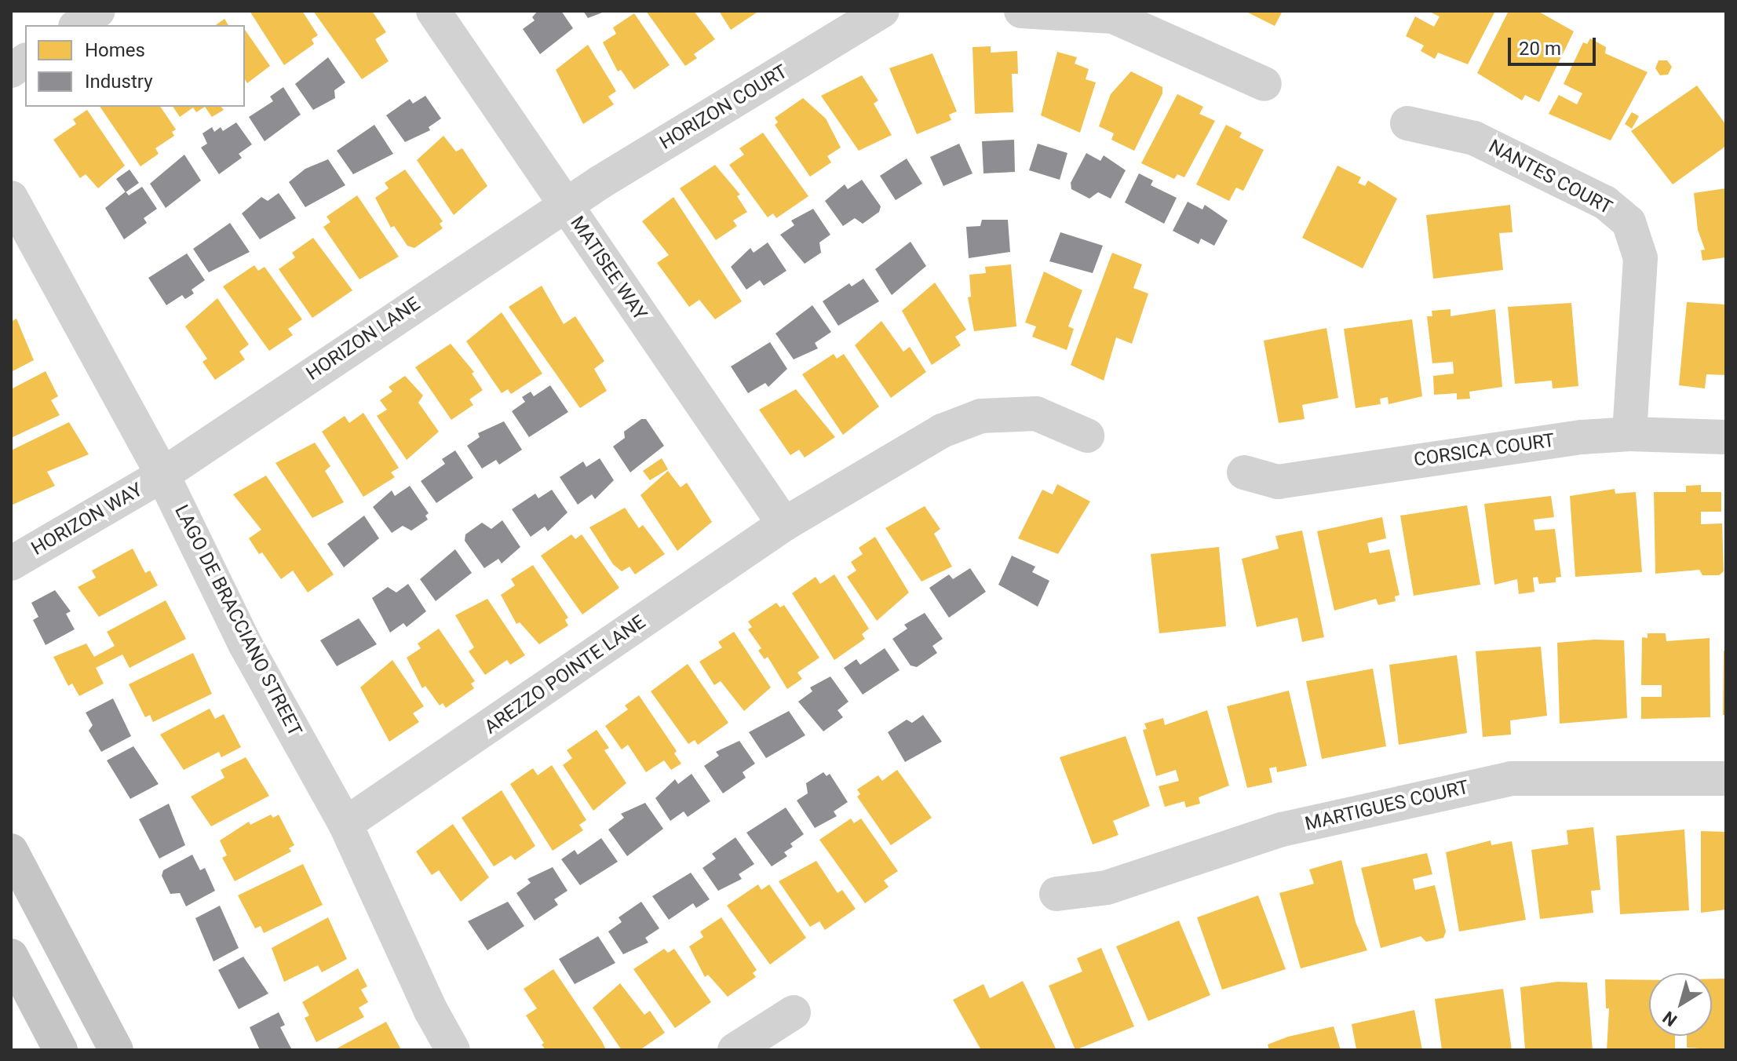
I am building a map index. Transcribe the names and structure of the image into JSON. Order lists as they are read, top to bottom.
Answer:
{
  "streets": {
    "street": [
      "HORIZON COURT",
      "NANTES COURT",
      "MATISEE WAY",
      "HORIZON LANE",
      "CORSICA COURT",
      "HORIZON WAY",
      "LAGO DE BRACCIANO STREET",
      "AREZZO POINTE LANE",
      "MARTIGUES COURT"
    ]
  },
  "crossings": [
    ["HORIZON COURT", "MATISEE WAY"],
    ["HORIZON COURT", "HORIZON LANE"],
    ["NANTES COURT", "CORSICA COURT"],
    ["MATISEE WAY", "HORIZON LANE"],
    ["MATISEE WAY", "AREZZO POINTE LANE"],
    ["HORIZON LANE", "HORIZON WAY"],
    ["HORIZON LANE", "LAGO DE BRACCIANO STREET"],
    ["HORIZON WAY", "LAGO DE BRACCIANO STREET"],
    ["LAGO DE BRACCIANO STREET", "AREZZO POINTE LANE"]
  ],
  "legend": ["Homes", "Industry"],
  "scale_bar": "20 m",
  "north": "bottom left"
}
